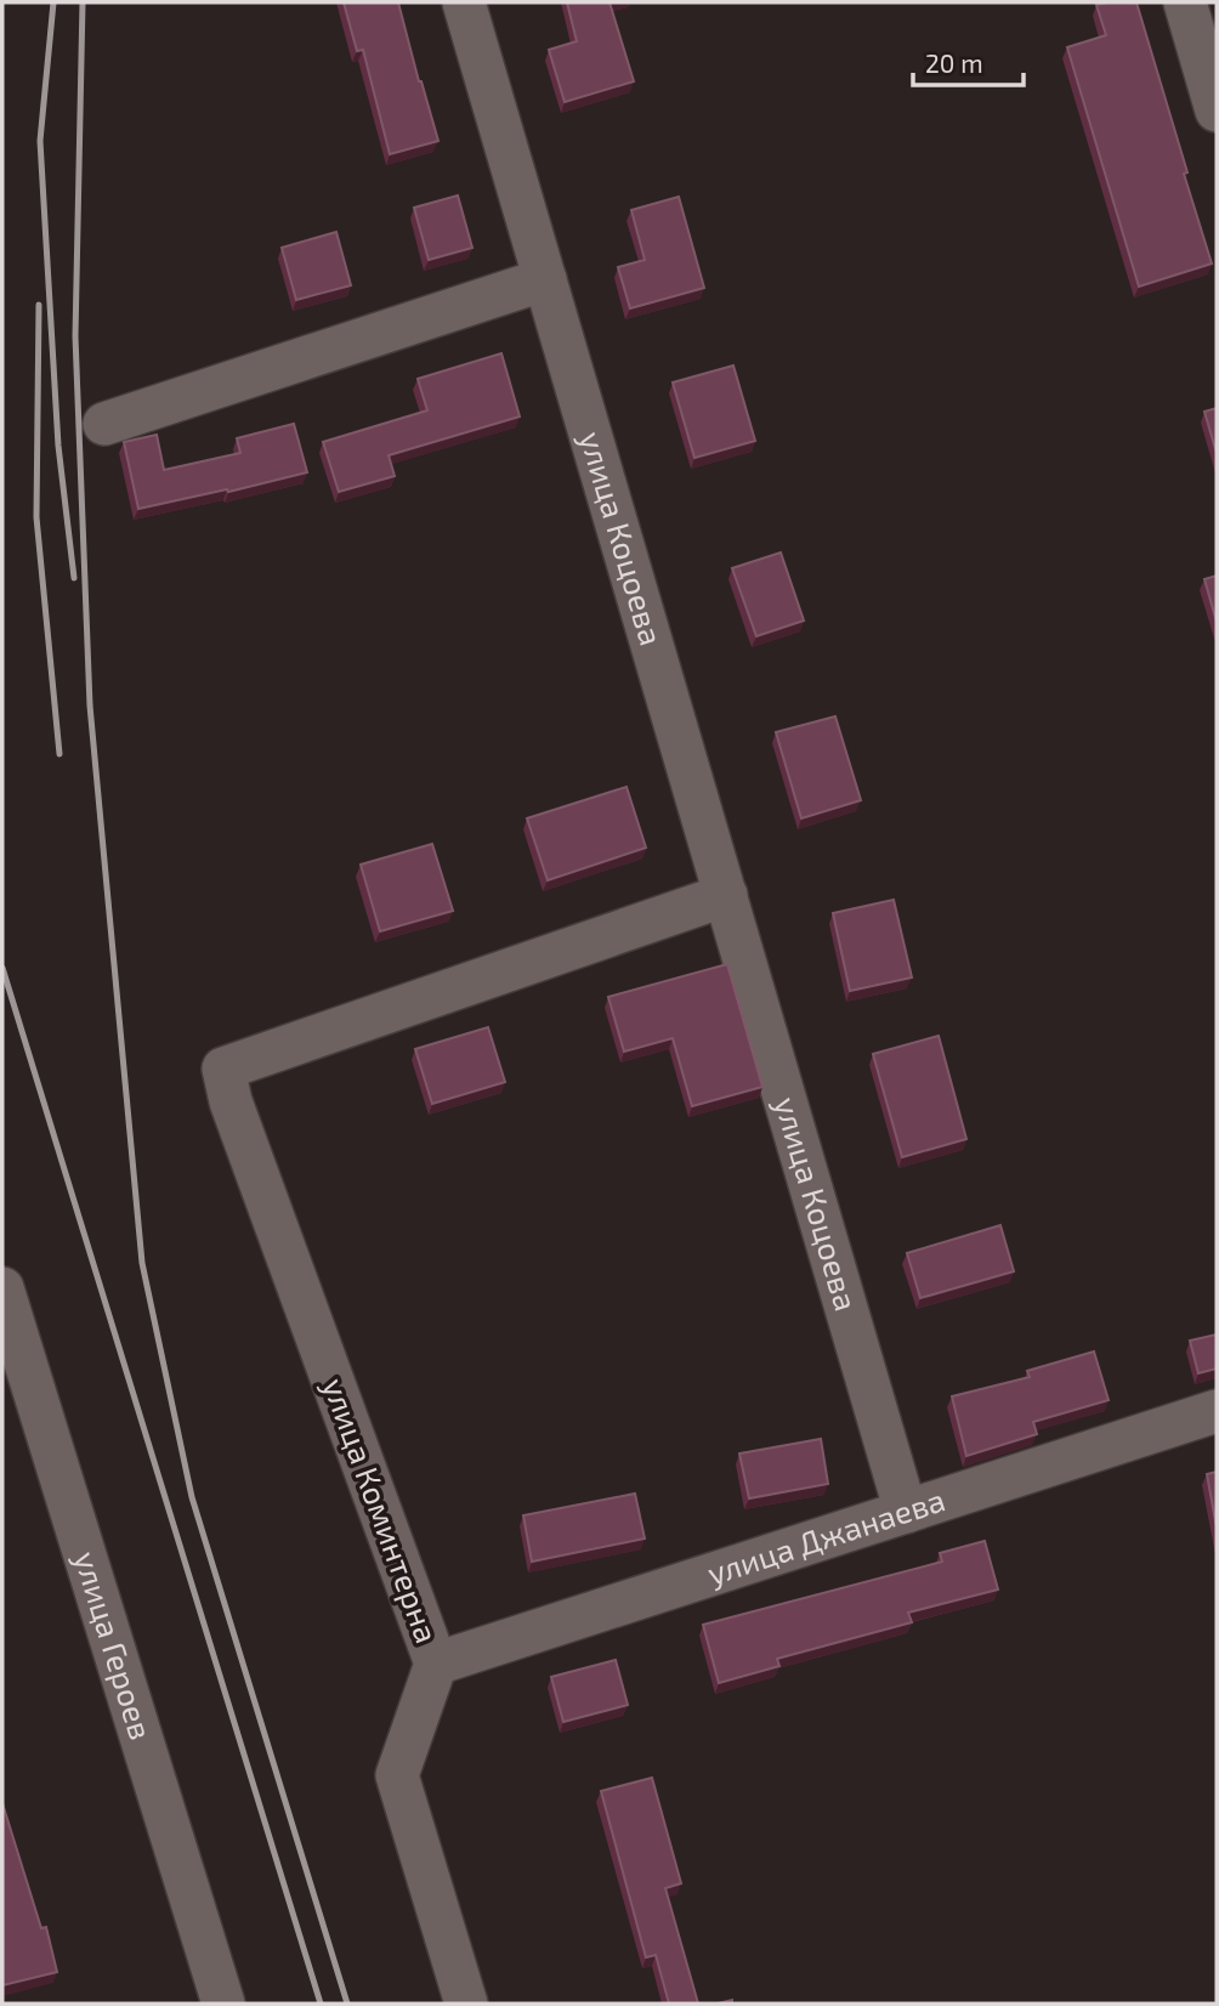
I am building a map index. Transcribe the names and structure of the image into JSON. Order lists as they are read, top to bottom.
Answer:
{
  "streets": {
    "street": [
      "улица Коцоева",
      "улица Коминтерна",
      "улица Джанаева",
      "улица Героев"
    ]
  },
  "crossings": [
    ["улица Коцоева", "улица Коминтерна"],
    ["улица Коцоева", "улица Джанаева"],
    ["улица Коминтерна", "улица Джанаева"]
  ],
  "scale_bar": "20 m"
}
